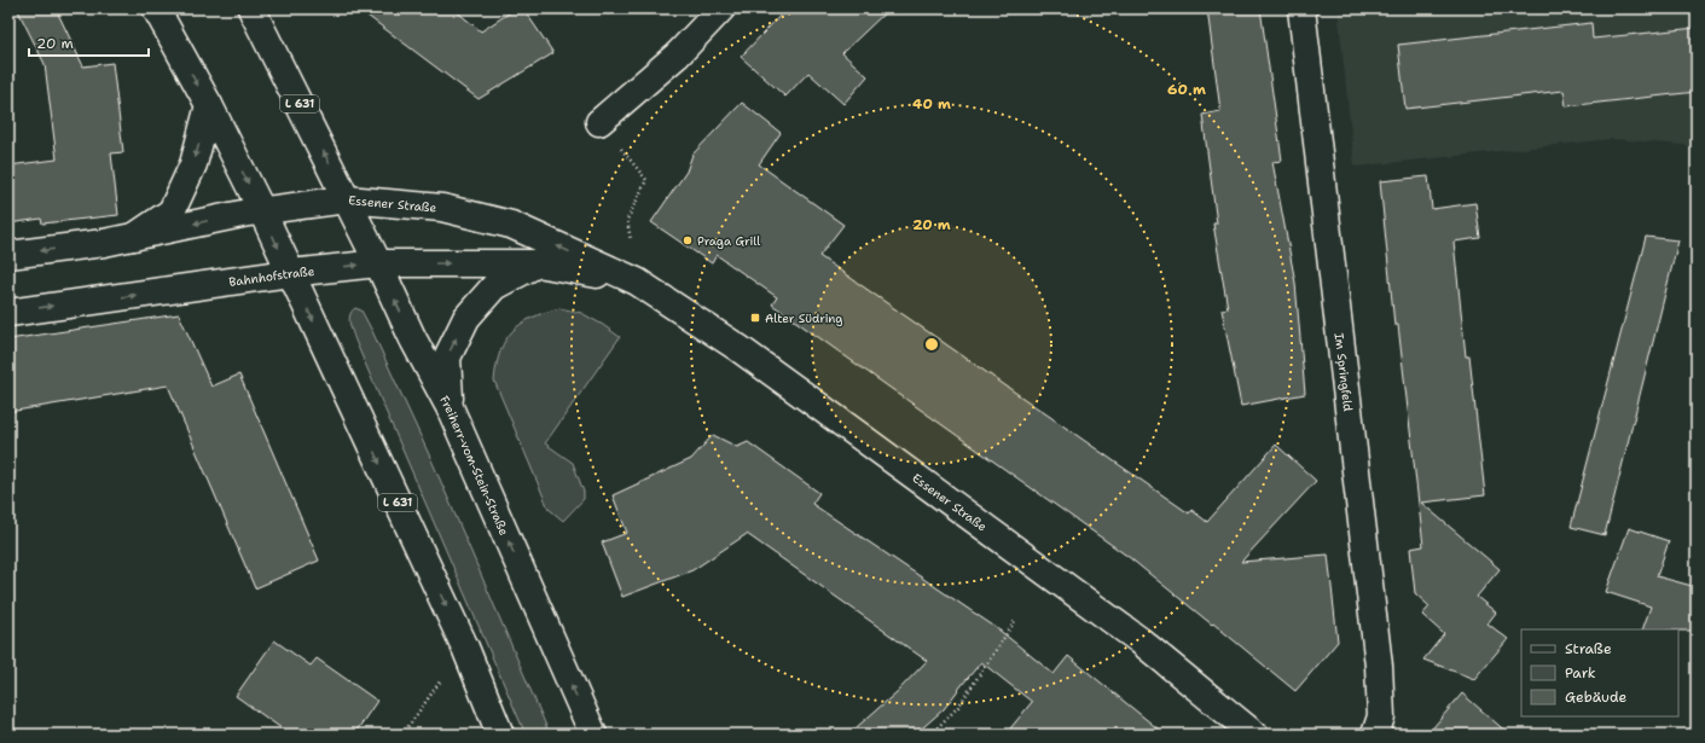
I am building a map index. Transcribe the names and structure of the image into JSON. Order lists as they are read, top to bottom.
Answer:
{
  "streets": {
    "street": [
      "L 631",
      "Essener Straße",
      "Bahnhofstraße",
      "Im Springfeld",
      "Freiherr-vom-Stein-Straße"
    ]
  },
  "crossings": [
    ["L 631", "Bahnhofstraße"],
    ["Essener Straße", "Bahnhofstraße"],
    ["Essener Straße", "Freiherr-vom-Stein-Straße"],
    ["Bahnhofstraße", "Freiherr-vom-Stein-Straße"]
  ],
  "places": {
    "other": ["Praga Grill"],
    "transit": ["Alter Südring"]
  },
  "legend": ["Straße", "Park", "Gebäude"],
  "scale_bar": "20 m",
  "rings": ["60 m", "40 m", "20 m"]
}
